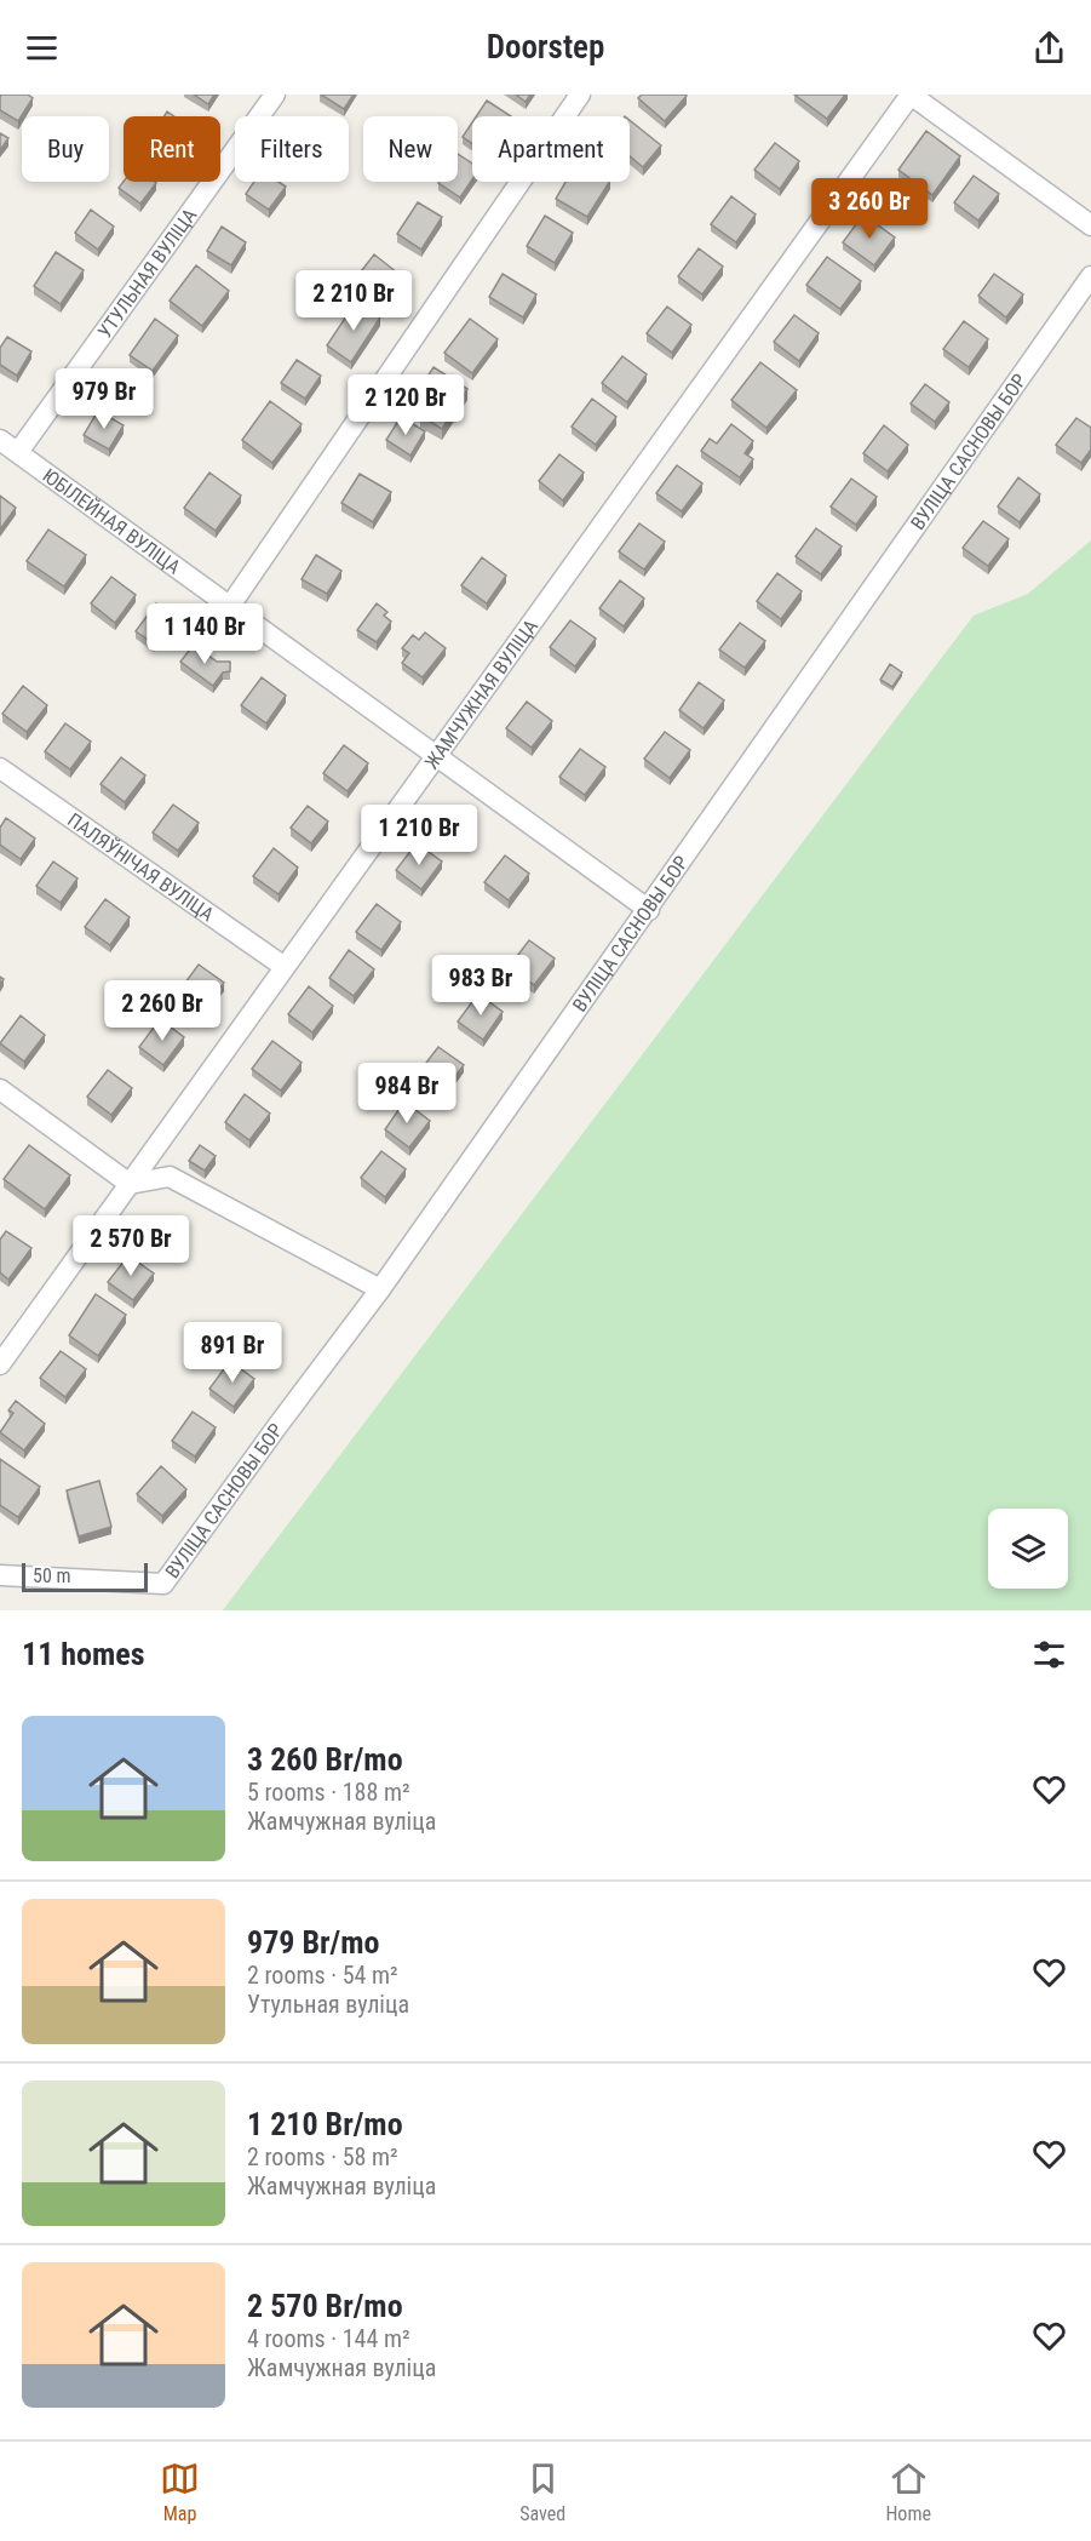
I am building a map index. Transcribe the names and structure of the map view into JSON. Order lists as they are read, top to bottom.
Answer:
{
  "streets": {
    "street": [
      "УТУЛЬНАЯ ВУЛІЦА",
      "ВУЛІЦА САСНОВЫ БОР",
      "ЮБІЛЕЙНАЯ ВУЛІЦА",
      "ЖАМЧУЖНАЯ ВУЛІЦА",
      "ПАЛЯЎНІЧАЯ ВУЛІЦА"
    ]
  },
  "crossings": [
    ["УТУЛЬНАЯ ВУЛІЦА", "ЮБІЛЕЙНАЯ ВУЛІЦА"],
    ["ВУЛІЦА САСНОВЫ БОР", "ЮБІЛЕЙНАЯ ВУЛІЦА"],
    ["ЮБІЛЕЙНАЯ ВУЛІЦА", "ЖАМЧУЖНАЯ ВУЛІЦА"],
    ["ЖАМЧУЖНАЯ ВУЛІЦА", "ПАЛЯЎНІЧАЯ ВУЛІЦА"]
  ],
  "scale_bar": "50 m",
  "page": {
    "header": "Doorstep",
    "chip": [
      "Buy",
      "Rent",
      "Filters",
      "New",
      "Apartment"
    ],
    "price": [
      "3 260 Br",
      "2 210 Br",
      "979 Br",
      "2 120 Br",
      "1 140 Br",
      "1 210 Br",
      "983 Br",
      "2 260 Br",
      "984 Br",
      "2 570 Br",
      "891 Br"
    ],
    "scale": "50 m",
    "heading": "11 homes",
    "list": [
      {
        "name": "3 260 Br/mo",
        "note": "5 rooms · 188 m² · Жамчужная вуліца"
      },
      {
        "name": "979 Br/mo",
        "note": "2 rooms · 54 m² · Утульная вуліца"
      },
      {
        "name": "1 210 Br/mo",
        "note": "2 rooms · 58 m² · Жамчужная вуліца"
      },
      {
        "name": "2 570 Br/mo",
        "note": "4 rooms · 144 m² · Жамчужная вуліца"
      }
    ],
    "tabs": ["Map", "Saved", "Home"]
  }
}
